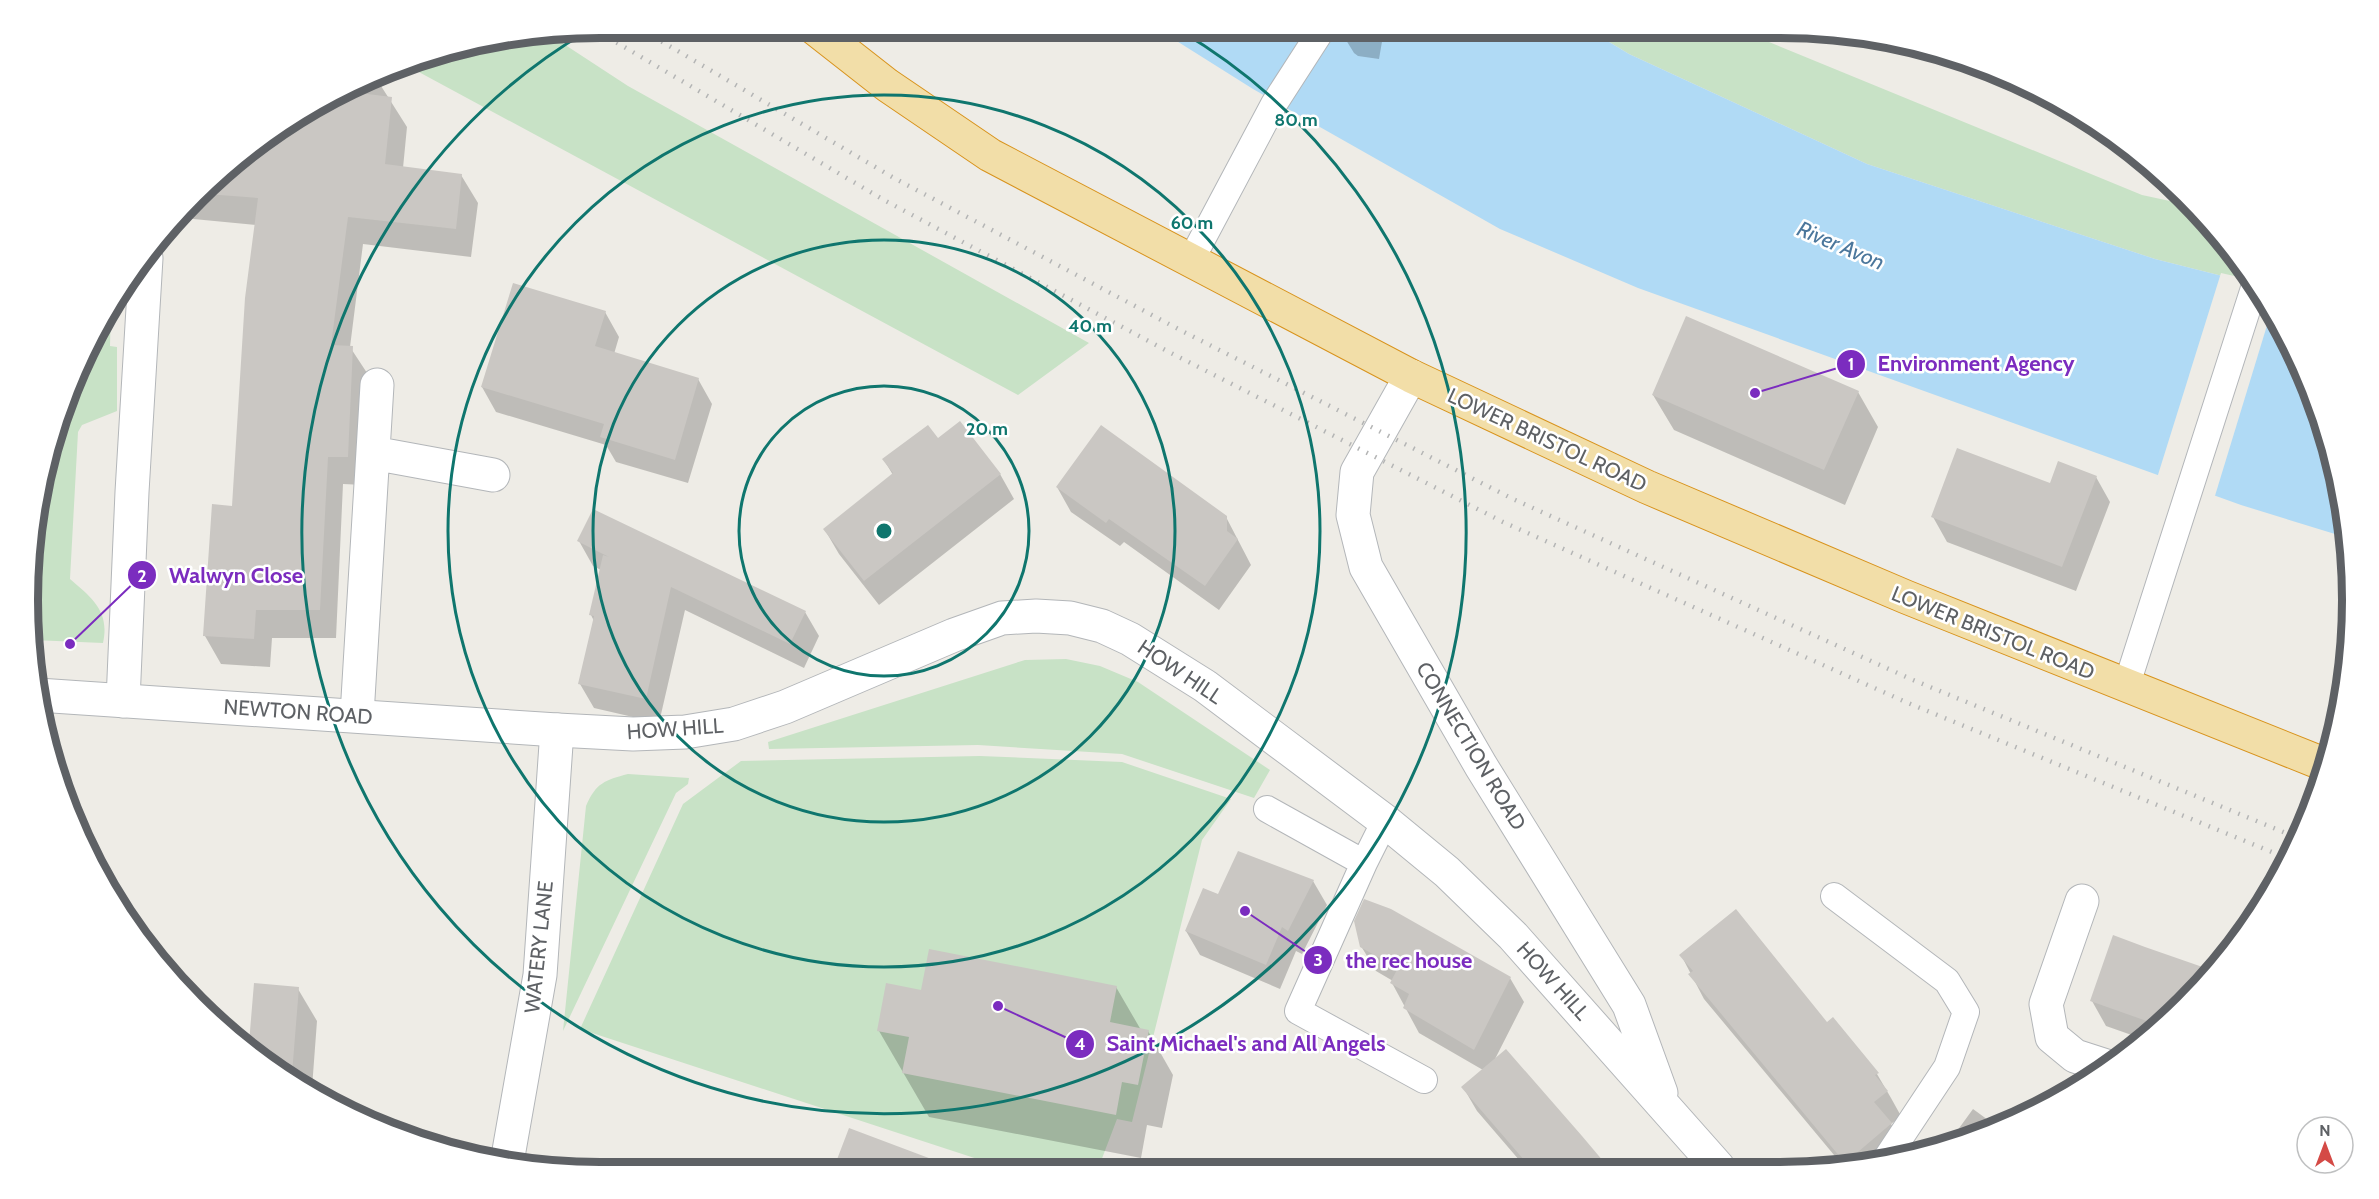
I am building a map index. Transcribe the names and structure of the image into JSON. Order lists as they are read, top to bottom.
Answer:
{
  "streets": {
    "highway": ["LOWER BRISTOL ROAD"],
    "street": [
      "HOW HILL",
      "NEWTON ROAD",
      "CONNECTION ROAD",
      "WATERY LANE"
    ]
  },
  "crossings": [
    ["LOWER BRISTOL ROAD", "CONNECTION ROAD"],
    ["HOW HILL", "NEWTON ROAD"],
    ["HOW HILL", "CONNECTION ROAD"],
    ["HOW HILL", "WATERY LANE"],
    ["NEWTON ROAD", "WATERY LANE"]
  ],
  "water": ["River Avon"],
  "places": [
    "Environment Agency",
    "Walwyn Close",
    "the rec house",
    "Saint Michael's and All Angels"
  ],
  "north": "top",
  "rings": [
    "80 m",
    "60 m",
    "40 m",
    "20 m"
  ]
}
